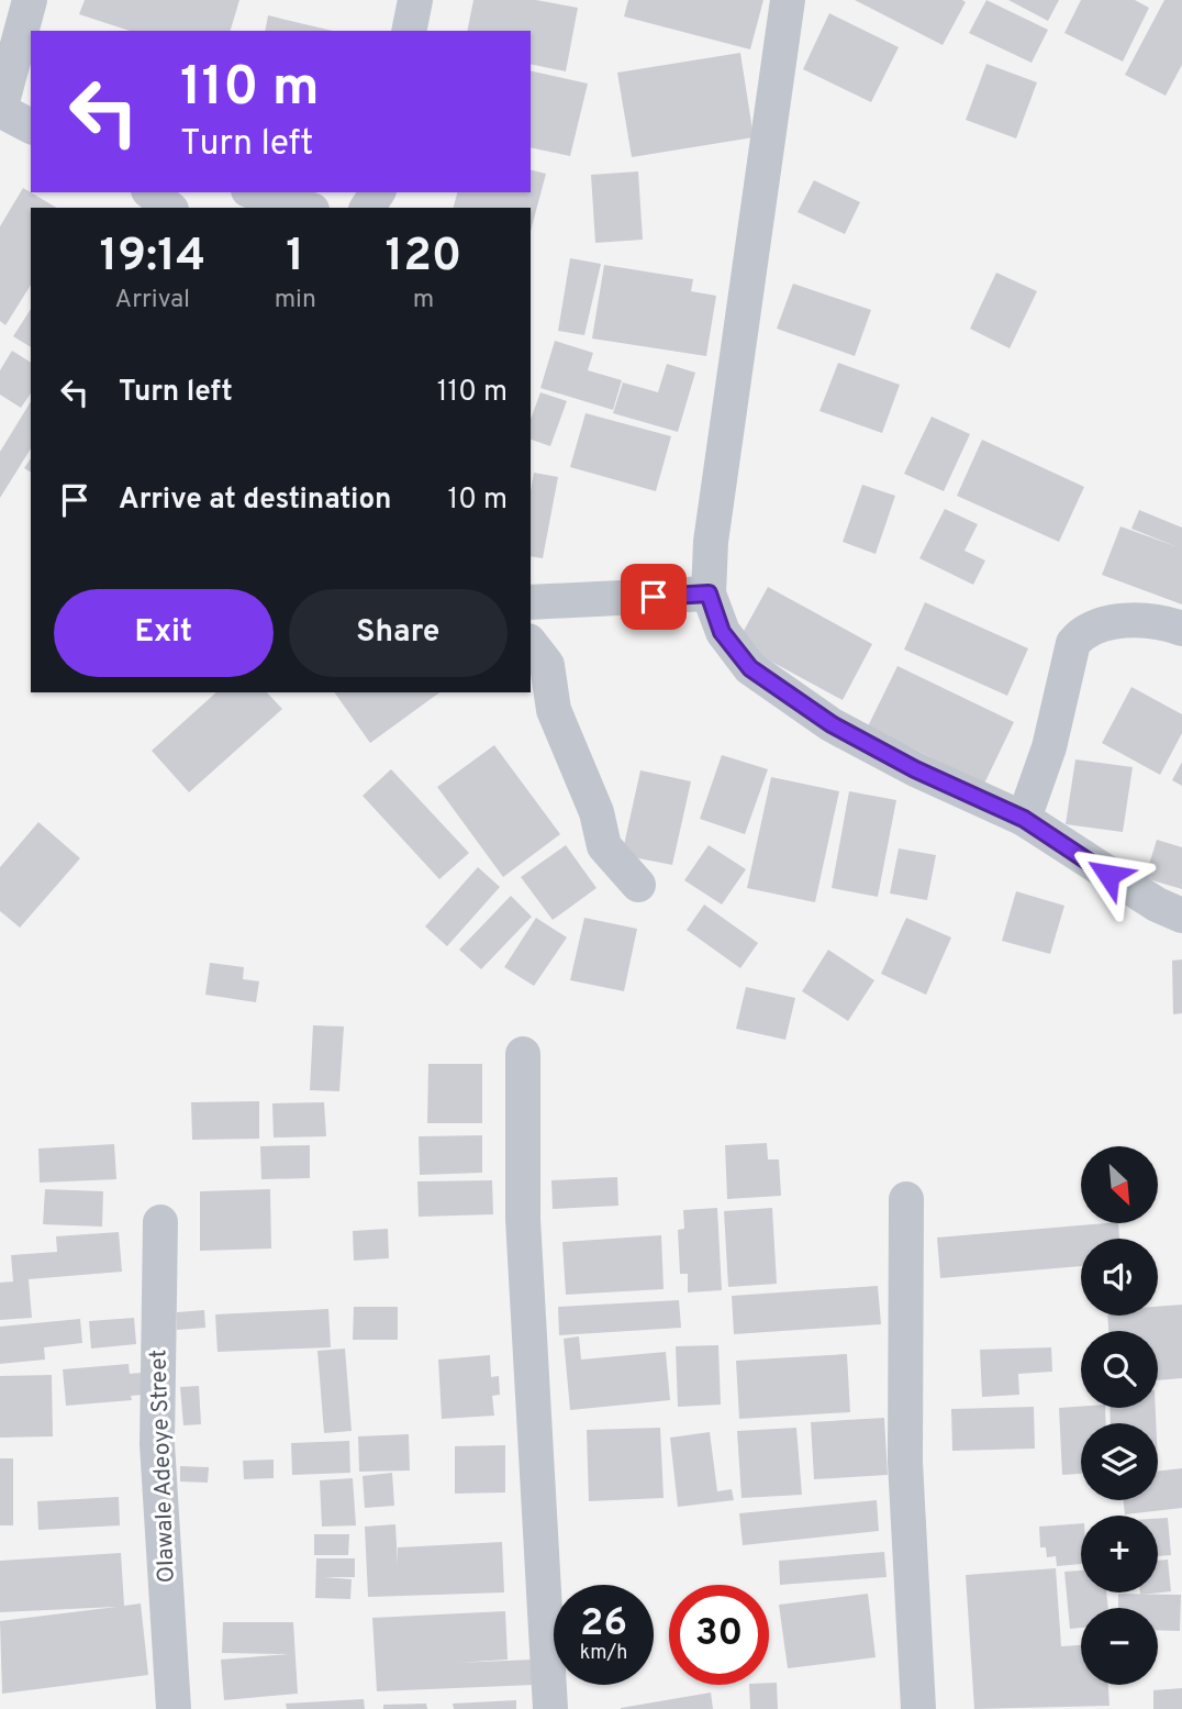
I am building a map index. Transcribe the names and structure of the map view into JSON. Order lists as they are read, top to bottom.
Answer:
{
  "streets": {
    "street": ["Olawale Adeoye Street"]
  },
  "north": "bottom right",
  "page": {
    "turn": ["110 m", "Turn left"],
    "eta": [
      "19:14",
      "Arrival",
      "1",
      "min",
      "120",
      "m"
    ],
    "list": [
      {
        "name": "Turn left",
        "value": "110 m"
      },
      {
        "name": "Arrive at destination",
        "value": "10 m"
      }
    ],
    "buttons": ["Exit", "Share"],
    "map_buttons": ["+", "−"],
    "speed": "26 km/h",
    "limit": "30"
  }
}
